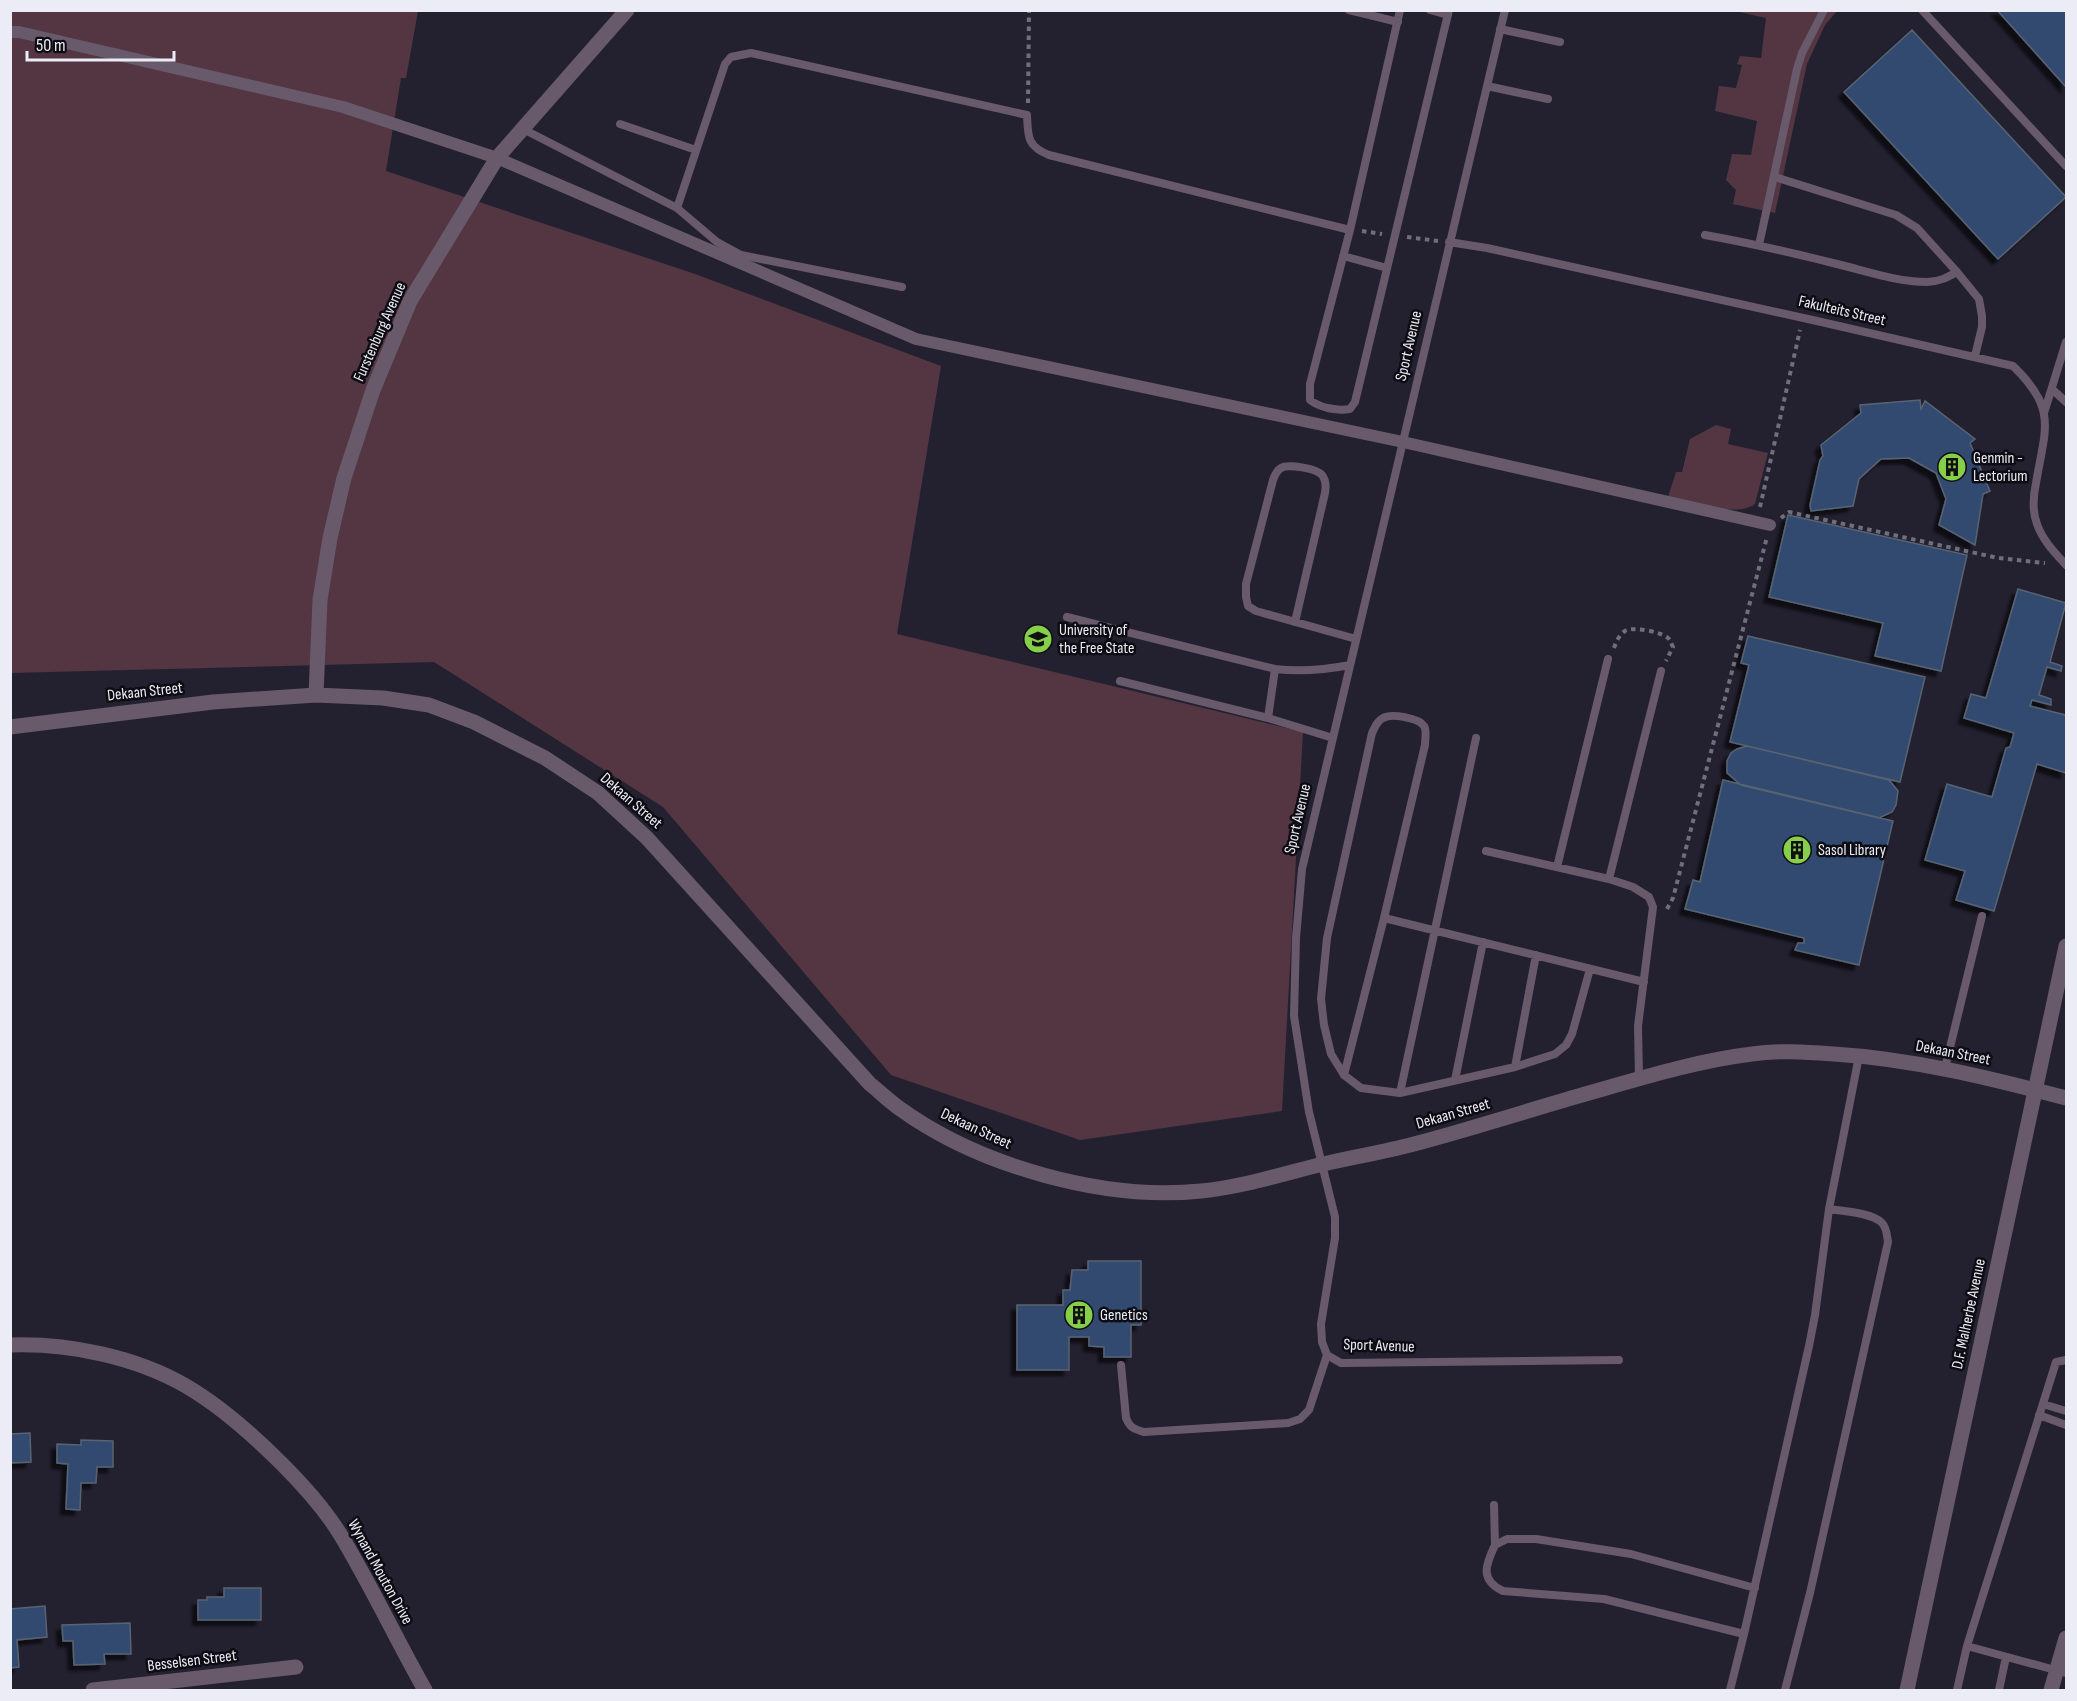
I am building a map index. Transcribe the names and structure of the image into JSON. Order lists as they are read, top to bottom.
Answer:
{
  "streets": {
    "street": [
      "Furstenburg Avenue",
      "Dekaan Street",
      "D.F. Malherbe Avenue",
      "Wynand Mouton Drive",
      "Besselsen Street"
    ],
    "lane": ["Fakulteits Street", "Sport Avenue"]
  },
  "crossings": [
    ["Fakulteits Street", "Sport Avenue"],
    ["Furstenburg Avenue", "Dekaan Street"],
    ["Sport Avenue", "Dekaan Street"]
  ],
  "places": {
    "building": ["Genmin - Lectorium", "Sasol Library", "Genetics"],
    "school or university": ["University of the Free State"]
  },
  "scale_bar": "50 m"
}
